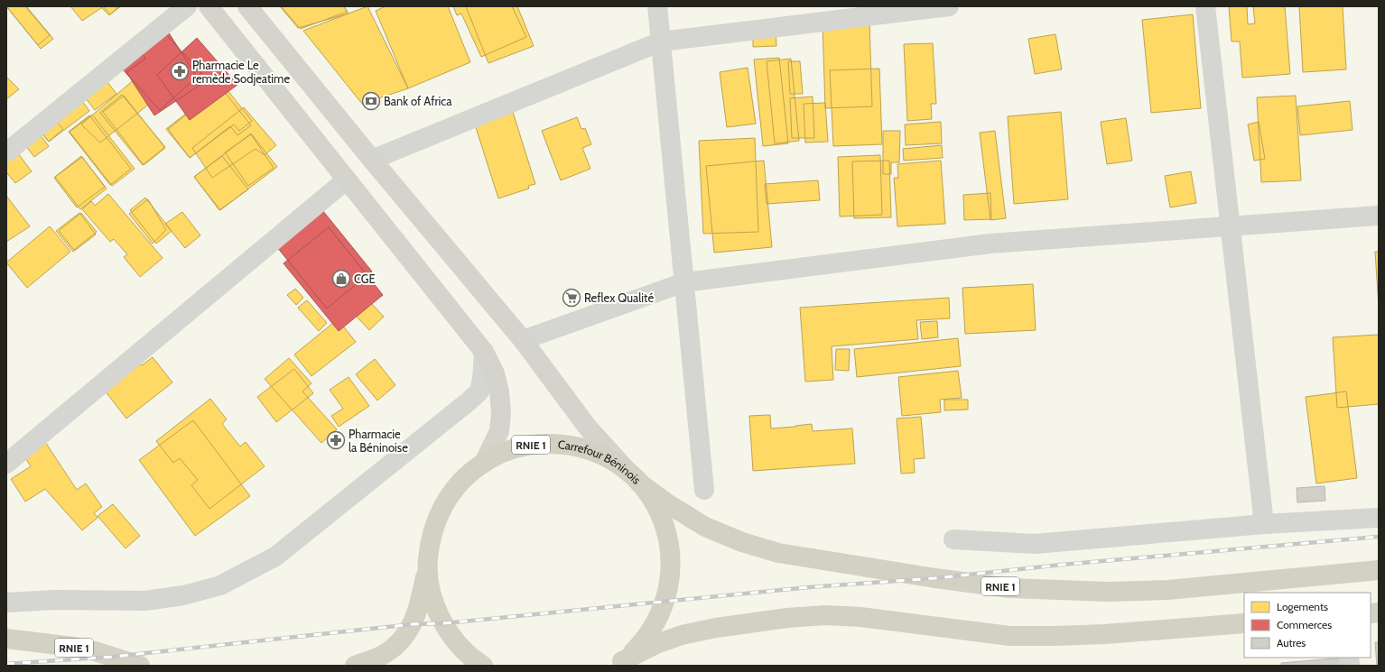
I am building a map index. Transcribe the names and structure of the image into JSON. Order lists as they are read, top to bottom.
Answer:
{
  "streets": {
    "highway": ["RNIE 1", "Carrefour Béninois"]
  },
  "crossings": [
    ["RNIE 1", "Carrefour Béninois"]
  ],
  "places": {
    "pharmacy": ["Pharmacie Le remède Sodjeatime", "Pharmacie la Béninoise"],
    "bank": ["Bank of Africa"],
    "shop": ["CGE"],
    "supermarket": ["Reflex Qualité"]
  },
  "legend": ["Logements", "Commerces", "Autres"]
}
